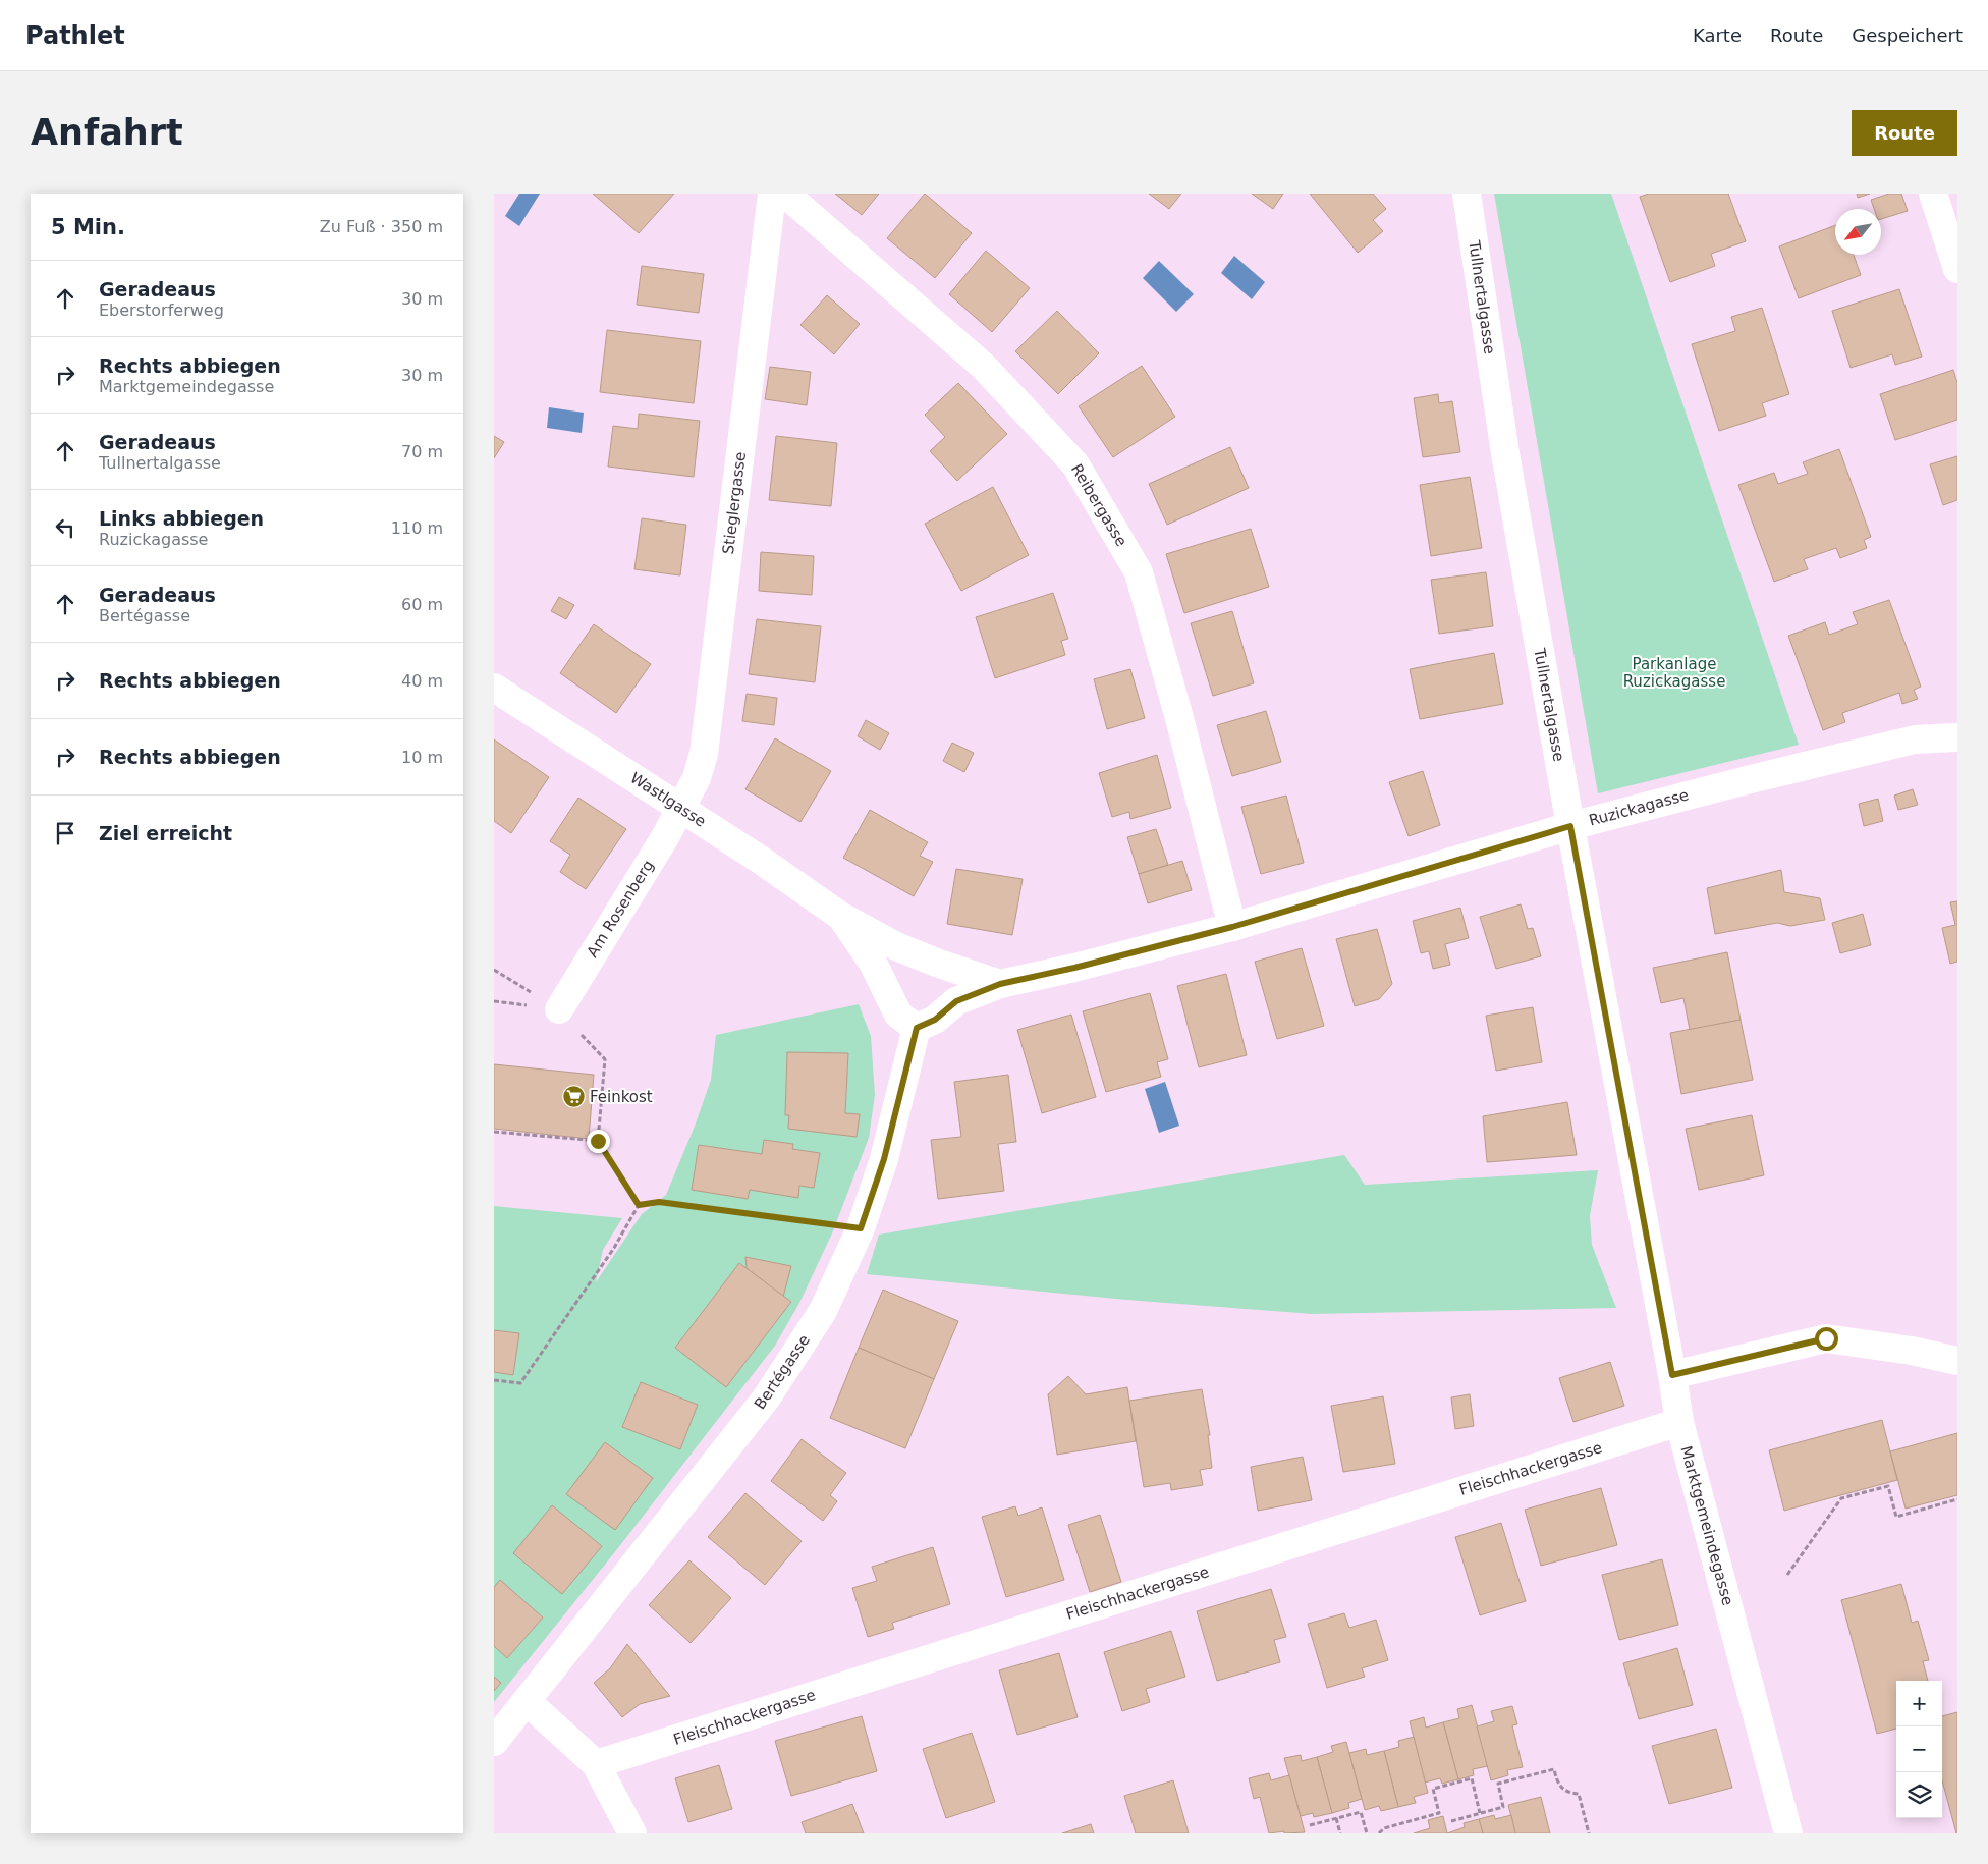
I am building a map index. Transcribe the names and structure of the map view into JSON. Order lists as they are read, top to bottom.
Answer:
{
  "streets": {
    "street": [
      "Tullnertalgasse",
      "Stieglergasse",
      "Reibergasse",
      "Wastlgasse",
      "Ruzickagasse",
      "Am Rosenberg",
      "Bertégasse",
      "Fleischhackergasse",
      "Marktgemeindegasse"
    ]
  },
  "crossings": [
    ["Tullnertalgasse", "Ruzickagasse"],
    ["Tullnertalgasse", "Marktgemeindegasse"],
    ["Stieglergasse", "Wastlgasse"],
    ["Stieglergasse", "Am Rosenberg"],
    ["Reibergasse", "Ruzickagasse"],
    ["Wastlgasse", "Ruzickagasse"],
    ["Wastlgasse", "Am Rosenberg"],
    ["Wastlgasse", "Bertégasse"],
    ["Fleischhackergasse", "Marktgemeindegasse"]
  ],
  "parks": ["Parkanlage Ruzickagasse"],
  "places": {
    "supermarket": ["Feinkost"]
  },
  "north": "bottom left",
  "page": {
    "header": "Pathlet",
    "nav": ["Karte", "Route", "Gespeichert"],
    "buttons": "Route",
    "title": "Anfahrt",
    "heading": ["5 Min.", "Zu Fuß · 350 m"],
    "list": [
      ["Geradeaus", "Eberstorferweg", "30 m"],
      ["Rechts abbiegen", "Marktgemeindegasse", "30 m"],
      ["Geradeaus", "Tullnertalgasse", "70 m"],
      ["Links abbiegen", "Ruzickagasse", "110 m"],
      ["Geradeaus", "Bertégasse", "60 m"],
      ["Rechts abbiegen", "40 m"],
      ["Rechts abbiegen", "10 m"],
      "Ziel erreicht"
    ],
    "map_buttons": ["+", "−"]
  }
}
